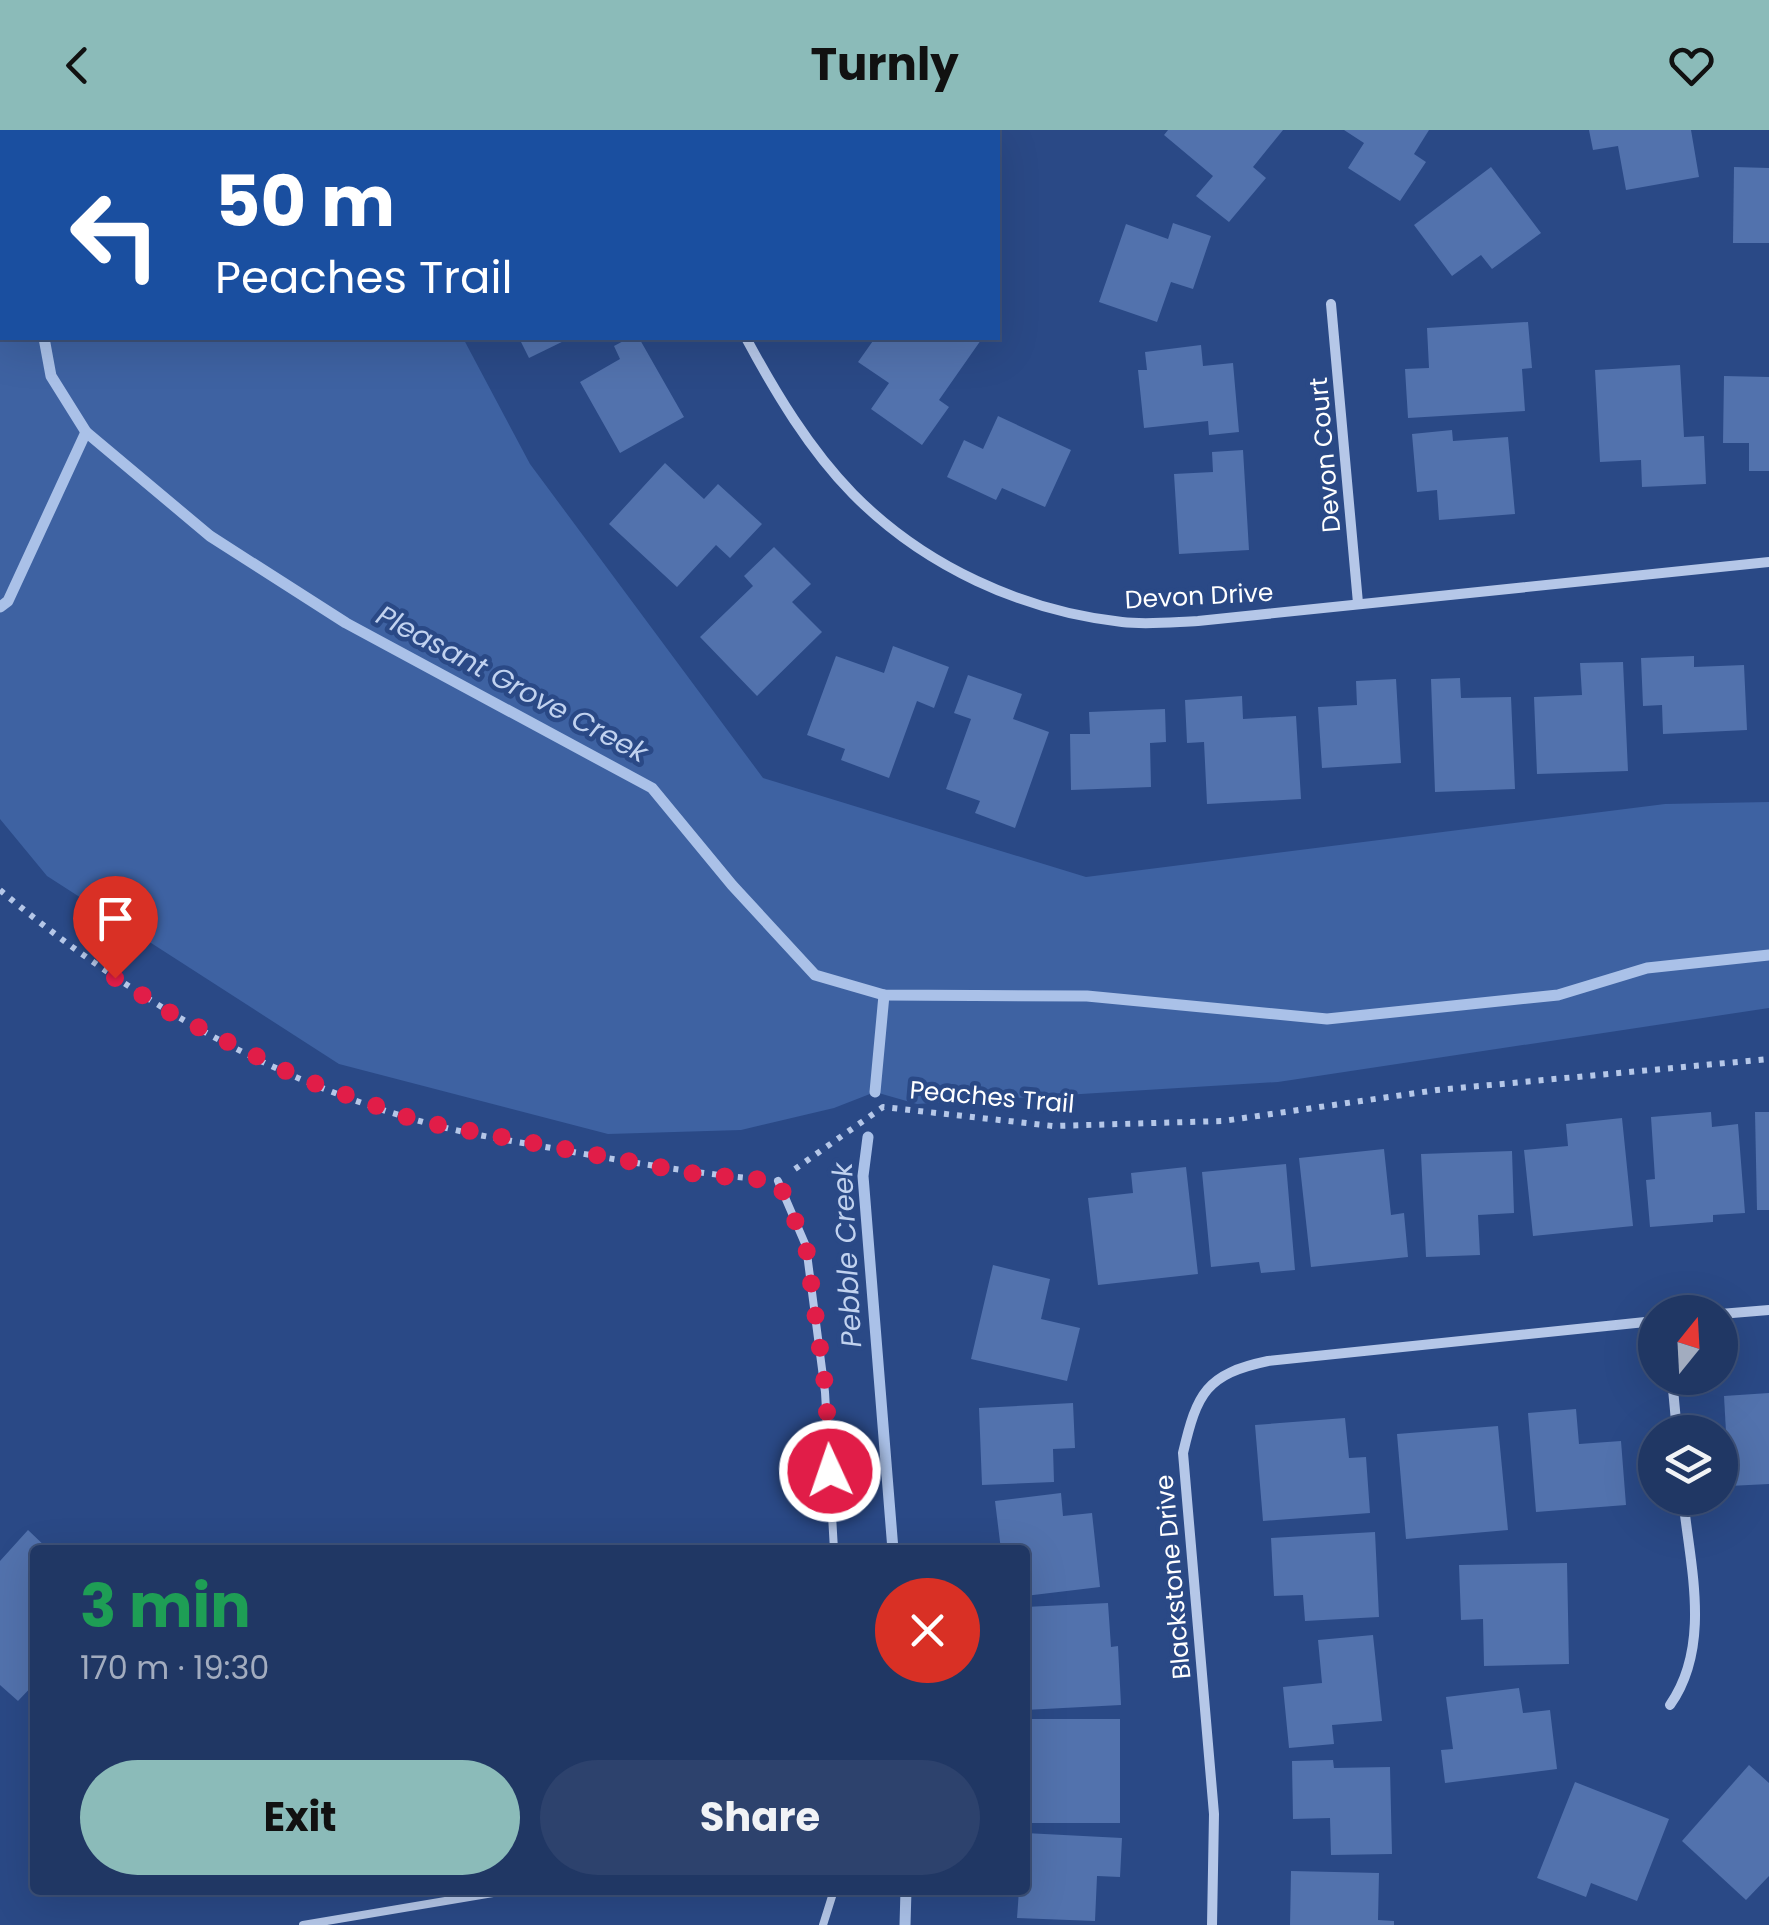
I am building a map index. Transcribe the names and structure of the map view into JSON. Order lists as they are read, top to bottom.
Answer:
{
  "streets": {
    "street": ["Devon Court", "Devon Drive", "Blackstone Drive"],
    "path": ["Peaches Trail"]
  },
  "crossings": [
    ["Devon Court", "Devon Drive"]
  ],
  "water": ["Pleasant Grove Creek", "Pebble Creek"],
  "north": "top",
  "page": {
    "header": "Turnly",
    "turn": ["50 m", "Peaches Trail"],
    "heading": ["3 min", "170 m · 19:30"],
    "buttons": ["Exit", "Share"]
  }
}
